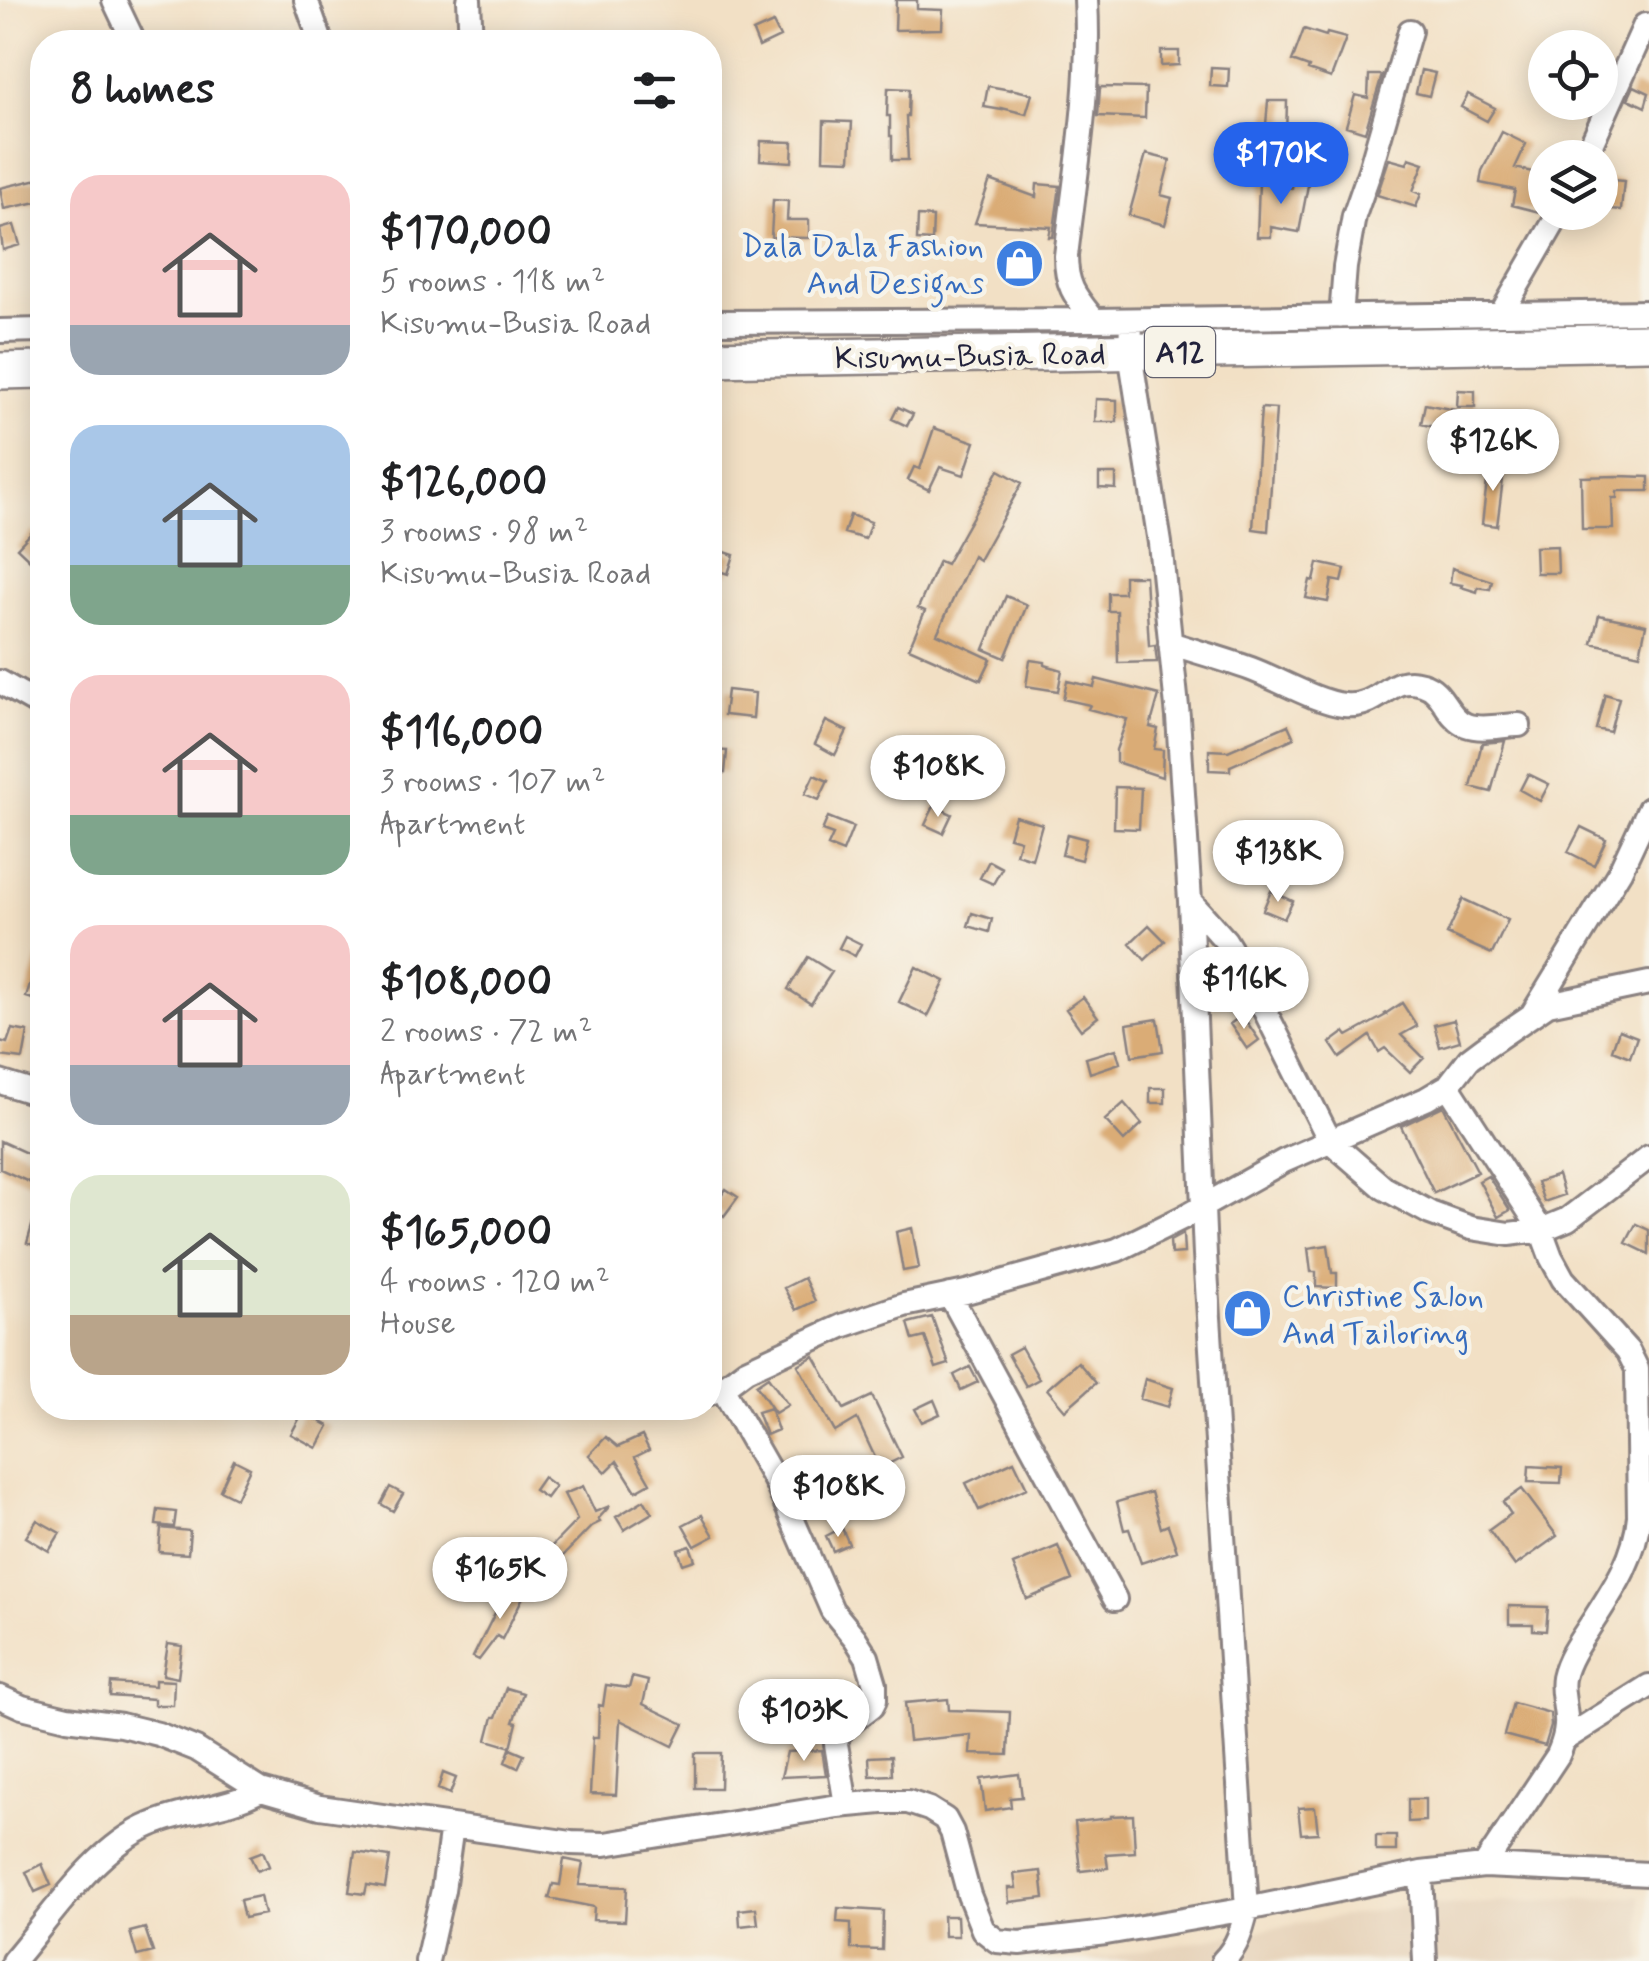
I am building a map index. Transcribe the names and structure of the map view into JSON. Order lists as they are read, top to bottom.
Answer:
{
  "streets": {
    "highway": ["A12", "Kisumu-Busia Road"]
  },
  "places": {
    "shop": ["Dala Dala Fashion And Designs", "Christine Salon And Tailoring"]
  },
  "page": {
    "heading": "8 homes",
    "price": [
      "$170K",
      "$126K",
      "$108K",
      "$138K",
      "$116K",
      "$108K",
      "$165K",
      "$103K"
    ],
    "list": [
      {
        "name": "$170,000",
        "note": "5 rooms · 118 m² · Kisumu-Busia Road"
      },
      {
        "name": "$126,000",
        "note": "3 rooms · 98 m² · Kisumu-Busia Road"
      },
      {
        "name": "$116,000",
        "note": "3 rooms · 107 m² · Apartment"
      },
      {
        "name": "$108,000",
        "note": "2 rooms · 72 m² · Apartment"
      },
      {
        "name": "$165,000",
        "note": "4 rooms · 120 m² · House"
      }
    ]
  }
}
